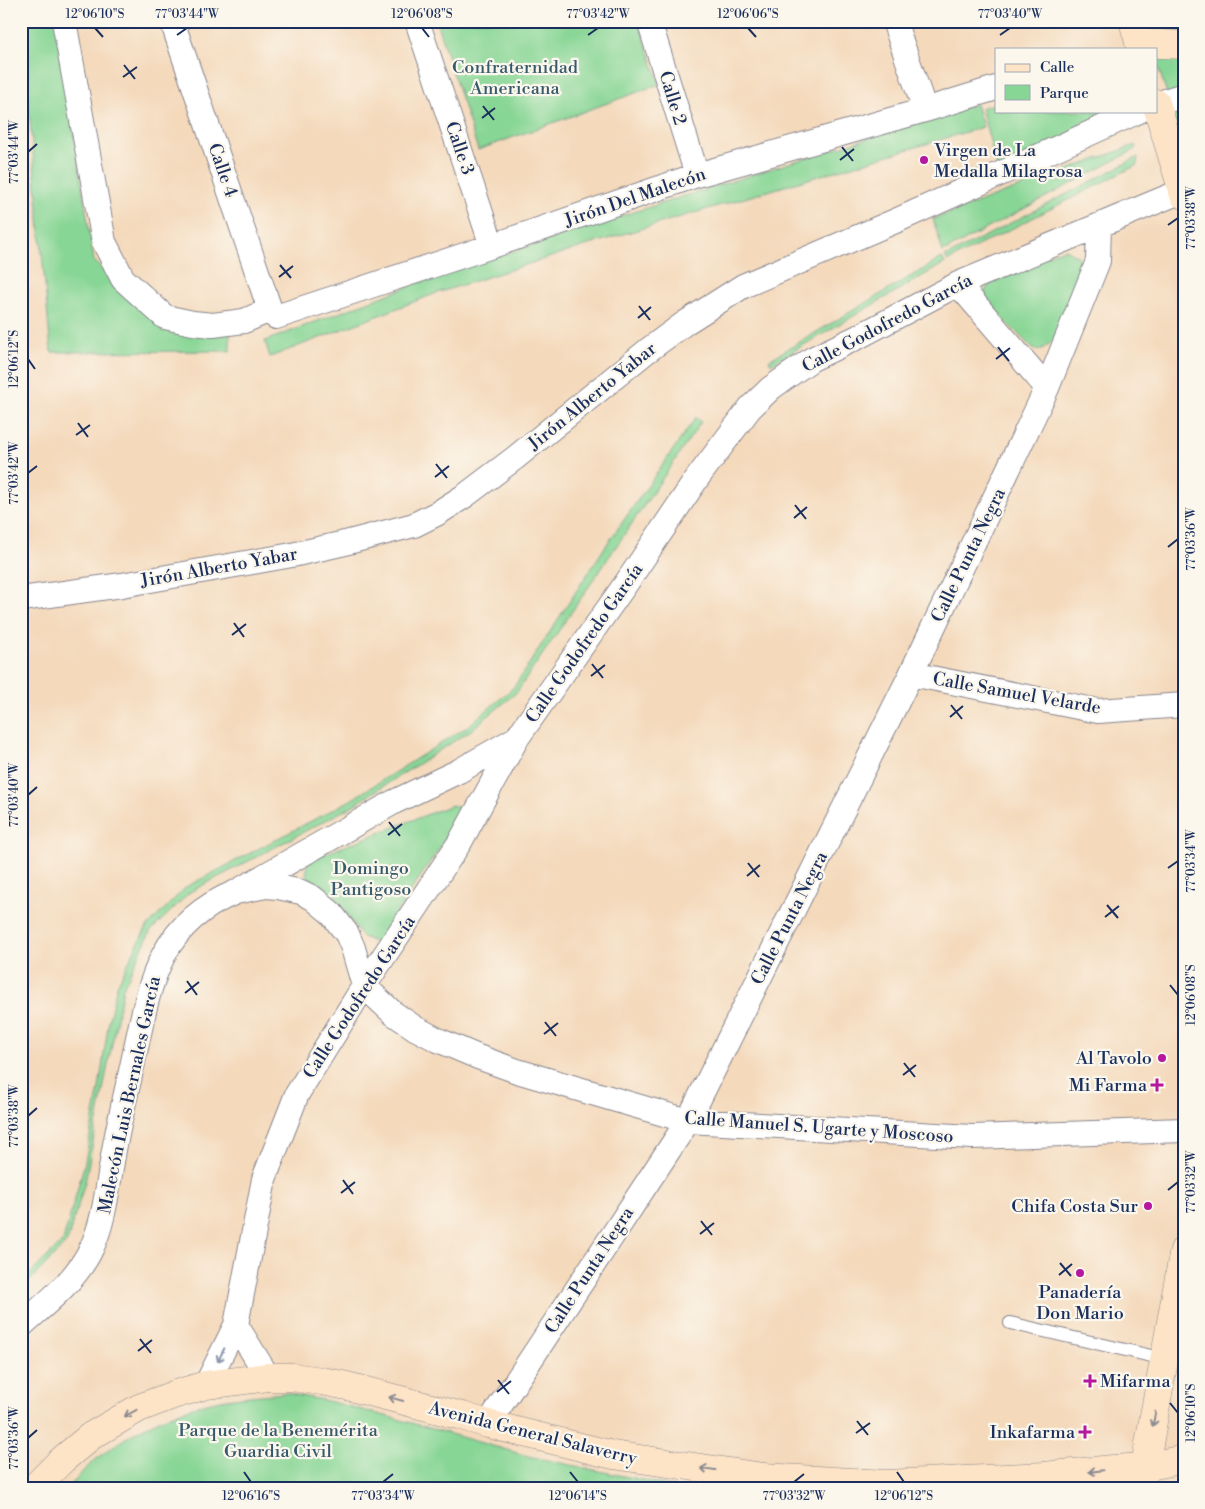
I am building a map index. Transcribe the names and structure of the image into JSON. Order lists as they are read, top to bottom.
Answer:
{
  "streets": {
    "street": [
      "Calle 2",
      "Calle 3",
      "Calle 4",
      "Jirón Del Malecón",
      "Calle Godofredo García",
      "Jirón Alberto Yabar",
      "Calle Punta Negra",
      "Calle Samuel Velarde",
      "Malecón Luis Bernales García",
      "Calle Manuel S. Ugarte y Moscoso",
      "Avenida General Salaverry"
    ]
  },
  "crossings": [
    ["Calle 2", "Jirón Del Malecón"],
    ["Calle 3", "Jirón Del Malecón"],
    ["Calle 4", "Jirón Del Malecón"],
    ["Calle Godofredo García", "Calle Punta Negra"],
    ["Calle Godofredo García", "Malecón Luis Bernales García"],
    ["Calle Godofredo García", "Calle Manuel S. Ugarte y Moscoso"],
    ["Calle Godofredo García", "Avenida General Salaverry"],
    ["Calle Punta Negra", "Calle Samuel Velarde"],
    ["Calle Punta Negra", "Calle Manuel S. Ugarte y Moscoso"],
    ["Calle Punta Negra", "Avenida General Salaverry"]
  ],
  "one_way": ["Avenida General Salaverry"],
  "parks": ["Confraternidad Americana", "Domingo Pantigoso", "Parque de la Benemérita Guardia Civil"],
  "places": {
    "other": [
      "Virgen de La Medalla Milagrosa",
      "Al Tavolo",
      "Chifa Costa Sur",
      "Panadería Don Mario"
    ],
    "health": ["Mi Farma", "Mifarma", "Inkafarma"]
  },
  "legend": ["Calle", "Parque"],
  "coordinates": [
    "12°06'10\"S",
    "77°03'44\"W",
    "12°06'08\"S",
    "77°03'42\"W",
    "12°06'06\"S",
    "77°03'40\"W",
    "77°03'38\"W",
    "12°06'12\"S",
    "77°03'36\"W",
    "77°03'34\"W",
    "77°03'32\"W",
    "12°06'16\"S",
    "12°06'14\"S"
  ]
}
